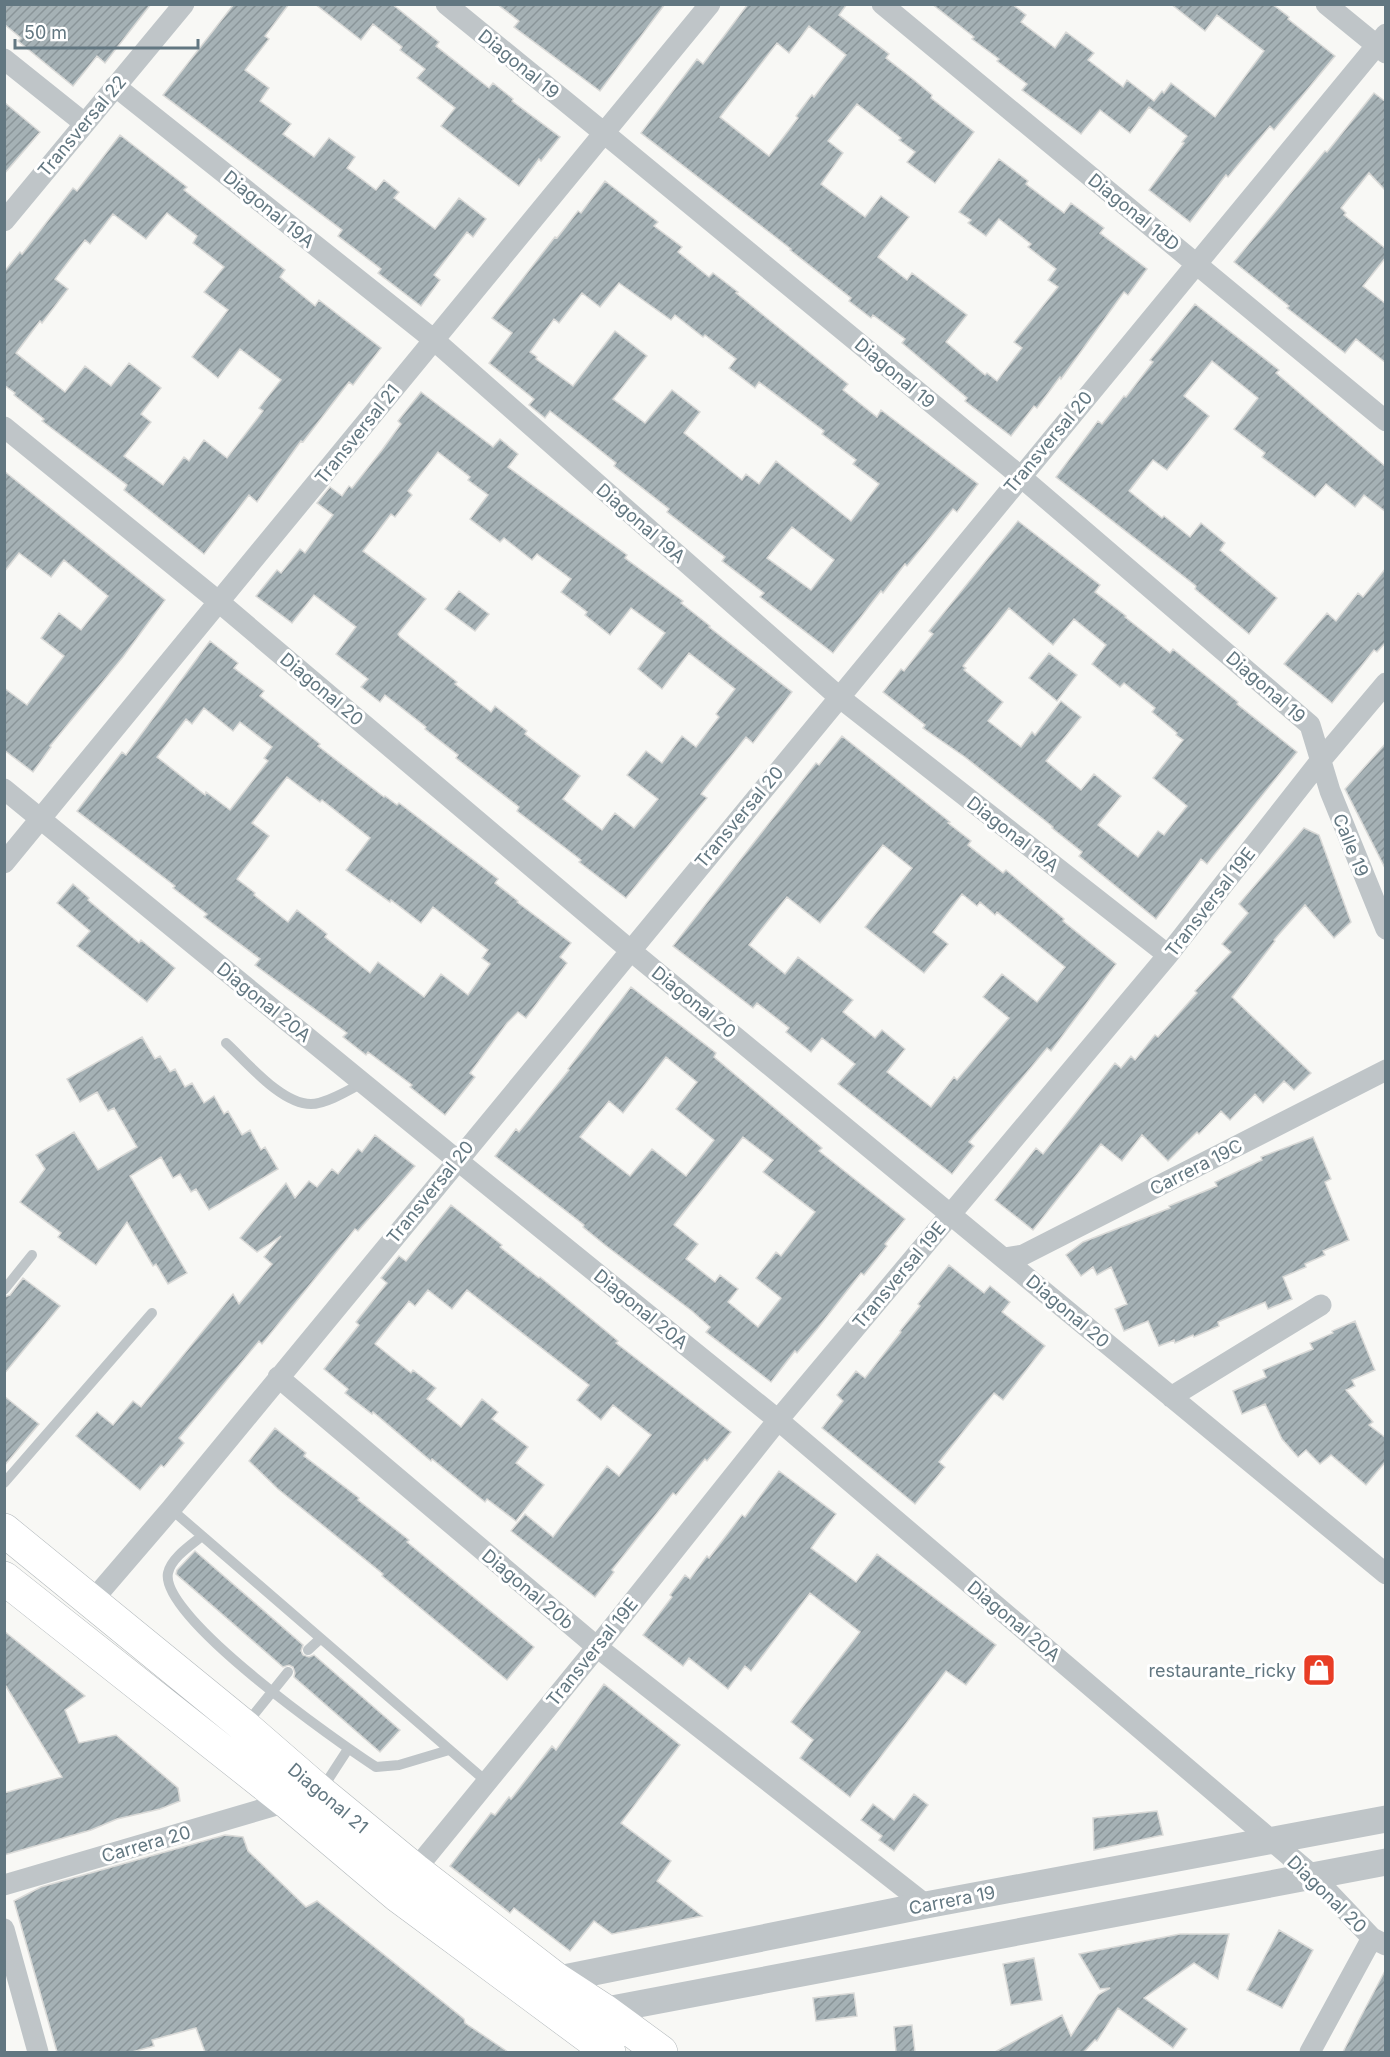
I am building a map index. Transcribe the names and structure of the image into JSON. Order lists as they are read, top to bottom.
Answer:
{
  "streets": {
    "highway": ["Diagonal 21"],
    "street": [
      "Diagonal 19",
      "Transversal 22",
      "Diagonal 19A",
      "Diagonal 18D",
      "Transversal 21",
      "Transversal 20",
      "Diagonal 20",
      "Calle 19",
      "Transversal 19E",
      "Diagonal 20A",
      "Carrera 19C",
      "Diagonal 20b",
      "Carrera 20",
      "Carrera 19"
    ]
  },
  "crossings": [
    ["Diagonal 19", "Transversal 21"],
    ["Diagonal 19", "Transversal 20"],
    ["Diagonal 19", "Calle 19"],
    ["Diagonal 19", "Transversal 19E"],
    ["Transversal 22", "Diagonal 19A"],
    ["Diagonal 19A", "Transversal 21"],
    ["Diagonal 19A", "Transversal 20"],
    ["Diagonal 19A", "Transversal 19E"],
    ["Diagonal 18D", "Transversal 20"],
    ["Transversal 21", "Diagonal 20"],
    ["Transversal 21", "Diagonal 20A"],
    ["Transversal 20", "Diagonal 20"],
    ["Transversal 20", "Diagonal 20A"],
    ["Transversal 20", "Diagonal 20b"],
    ["Transversal 20", "Diagonal 21"],
    ["Diagonal 20", "Transversal 19E"],
    ["Diagonal 20", "Diagonal 20A"],
    ["Diagonal 20", "Carrera 19C"],
    ["Diagonal 20", "Carrera 19"],
    ["Calle 19", "Transversal 19E"],
    ["Transversal 19E", "Diagonal 20A"],
    ["Transversal 19E", "Diagonal 20b"],
    ["Transversal 19E", "Diagonal 21"],
    ["Diagonal 20A", "Carrera 19"],
    ["Diagonal 20b", "Carrera 19"],
    ["Diagonal 21", "Carrera 20"],
    ["Diagonal 21", "Carrera 19"]
  ],
  "places": {
    "shop": ["restaurante_ricky"]
  },
  "scale_bar": "50 m"
}
